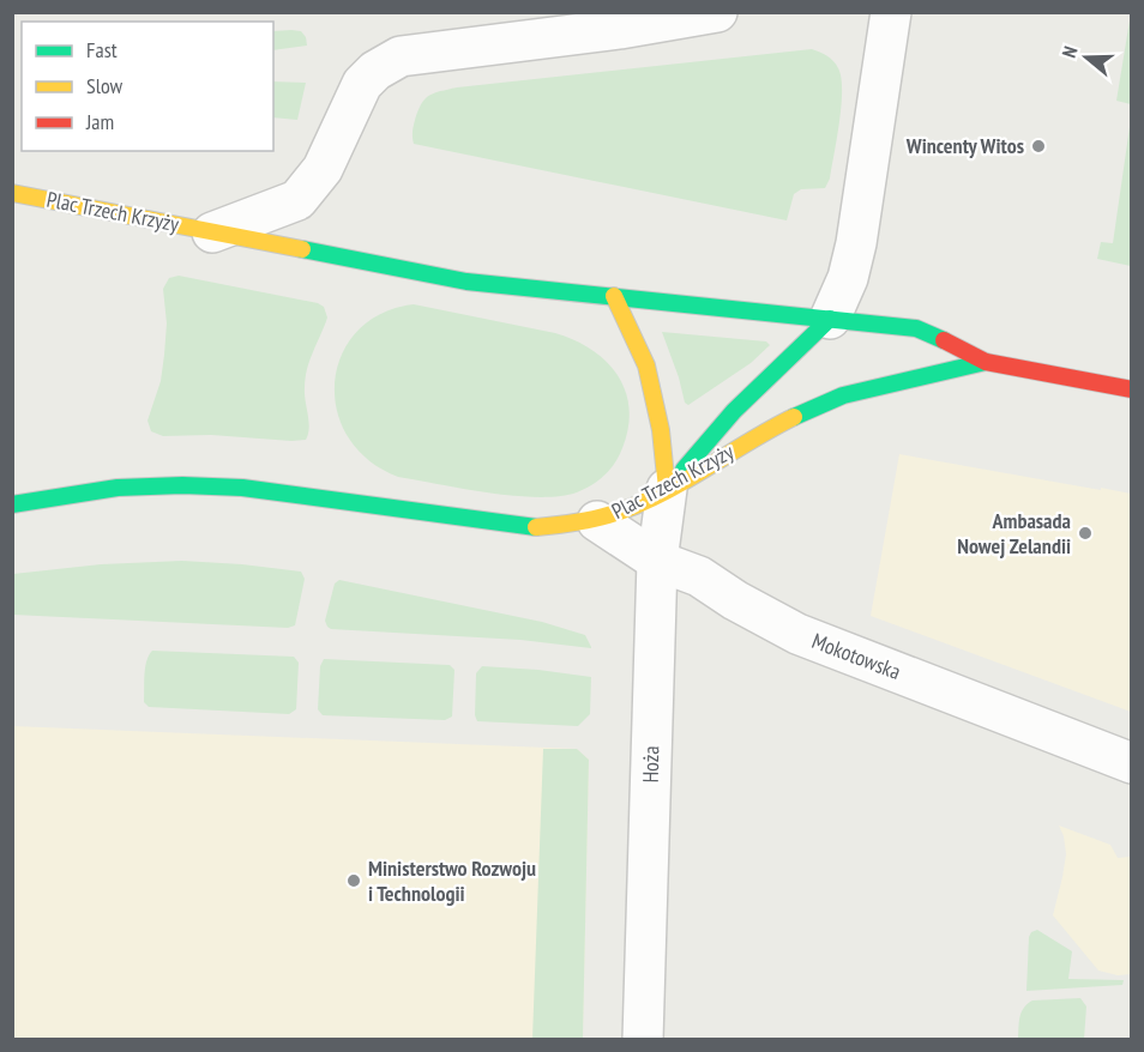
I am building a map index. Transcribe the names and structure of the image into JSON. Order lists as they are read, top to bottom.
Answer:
{
  "streets": {
    "street": ["Plac Trzech Krzyży", "Mokotowska", "Hoża"]
  },
  "crossings": [
    ["Plac Trzech Krzyży", "Mokotowska"],
    ["Plac Trzech Krzyży", "Hoża"],
    ["Mokotowska", "Hoża"]
  ],
  "places": ["Wincenty Witos", "Ambasada Nowej Zelandii", "Ministerstwo Rozwoju i Technologii"],
  "legend": ["Fast", "Slow", "Jam"],
  "north": "left"
}
